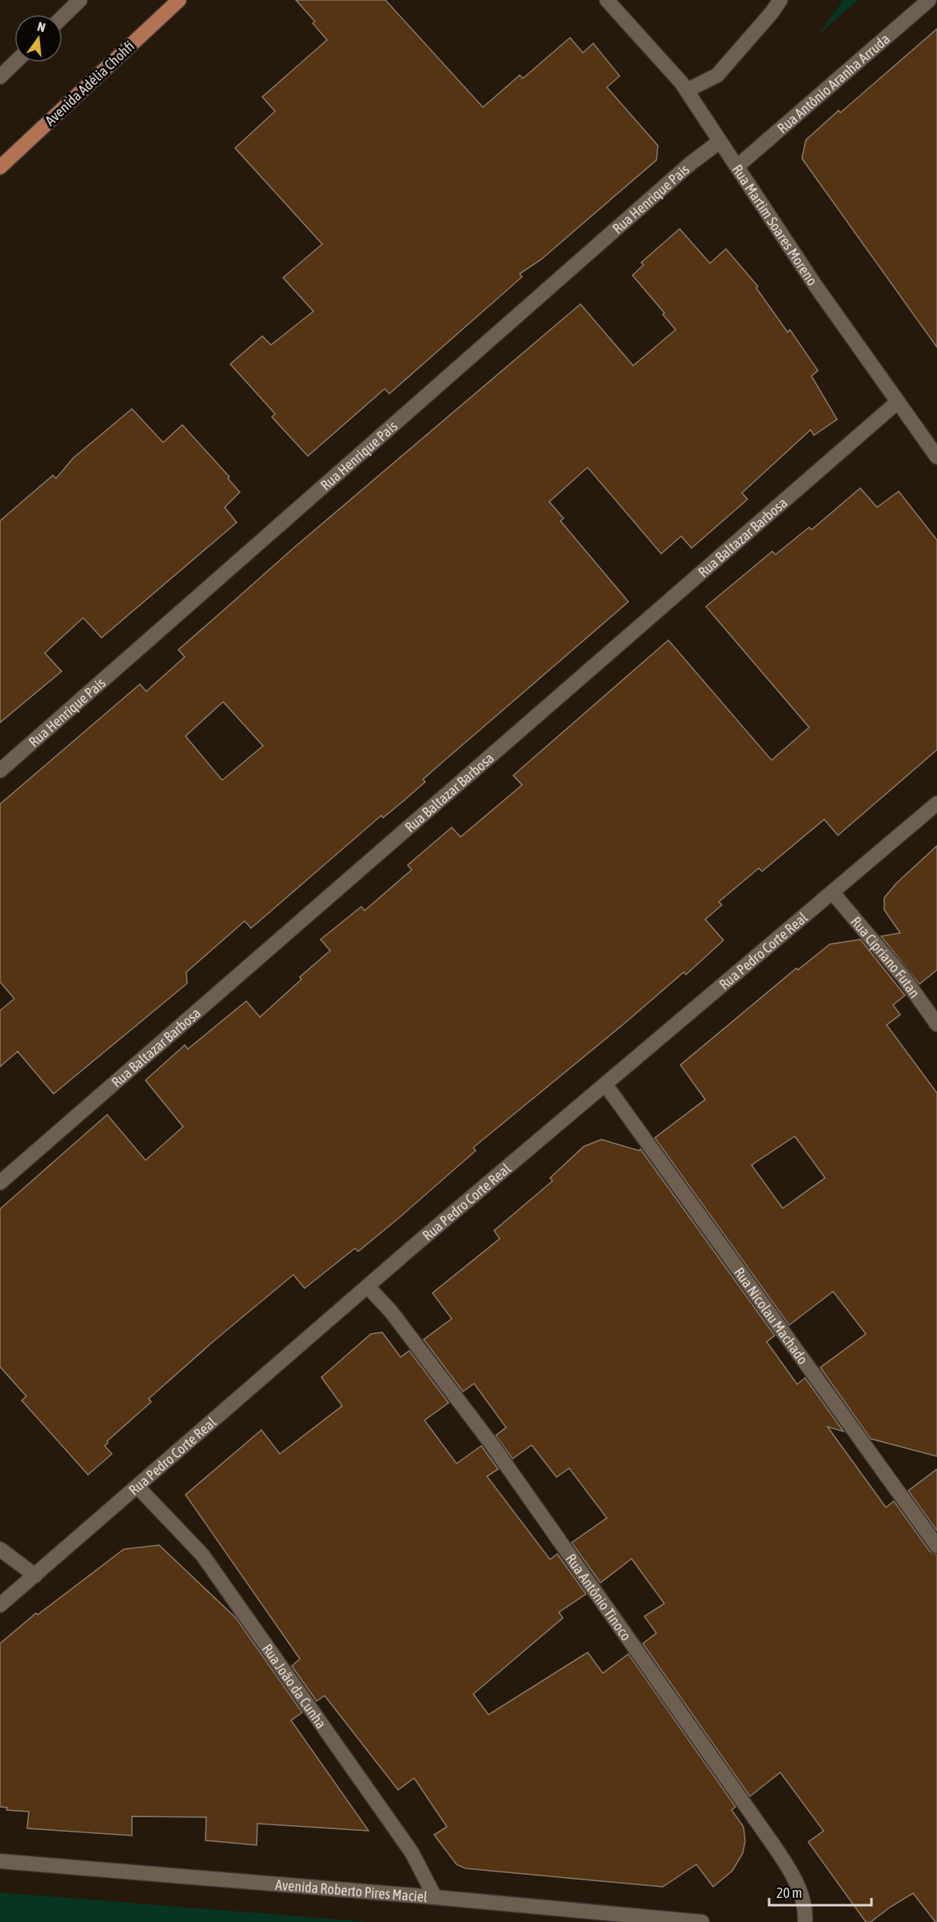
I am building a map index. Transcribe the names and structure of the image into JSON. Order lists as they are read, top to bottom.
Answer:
{
  "streets": {
    "highway": ["Avenida Adélia Chohfi"],
    "street": [
      "Rua Antônio Aranha Arruda",
      "Rua Henrique Pais",
      "Rua Martim Soares Moreno",
      "Rua Baltazar Barbosa",
      "Rua Pedro Corte Real",
      "Rua Cipriano Futan",
      "Rua Nicolau Machado",
      "Rua Antônio Tinoco",
      "Rua João da Cunha",
      "Avenida Roberto Pires Maciel"
    ]
  },
  "crossings": [
    ["Rua Antônio Aranha Arruda", "Rua Martim Soares Moreno"],
    ["Rua Henrique Pais", "Rua Martim Soares Moreno"],
    ["Rua Martim Soares Moreno", "Rua Baltazar Barbosa"],
    ["Rua Pedro Corte Real", "Rua Cipriano Futan"],
    ["Rua Pedro Corte Real", "Rua Nicolau Machado"],
    ["Rua Pedro Corte Real", "Rua Antônio Tinoco"],
    ["Rua Pedro Corte Real", "Rua João da Cunha"],
    ["Rua João da Cunha", "Avenida Roberto Pires Maciel"]
  ],
  "scale_bar": "20 m",
  "north": "top"
}
